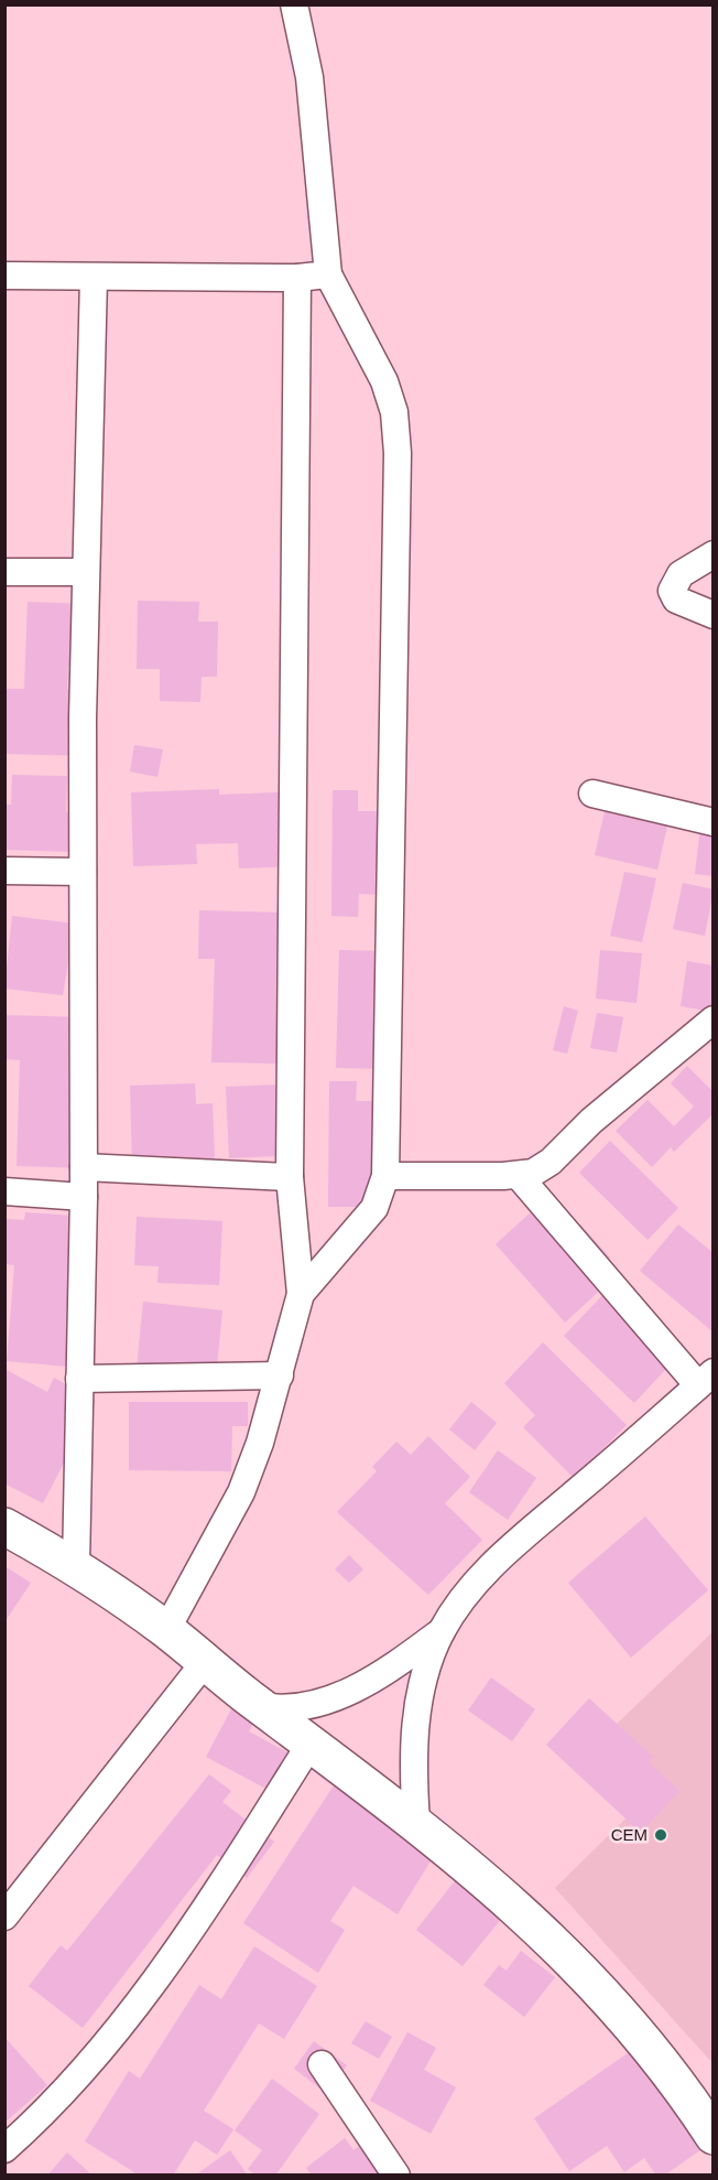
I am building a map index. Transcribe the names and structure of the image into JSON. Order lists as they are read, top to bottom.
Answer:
{
  "places": ["CEM"]
}
